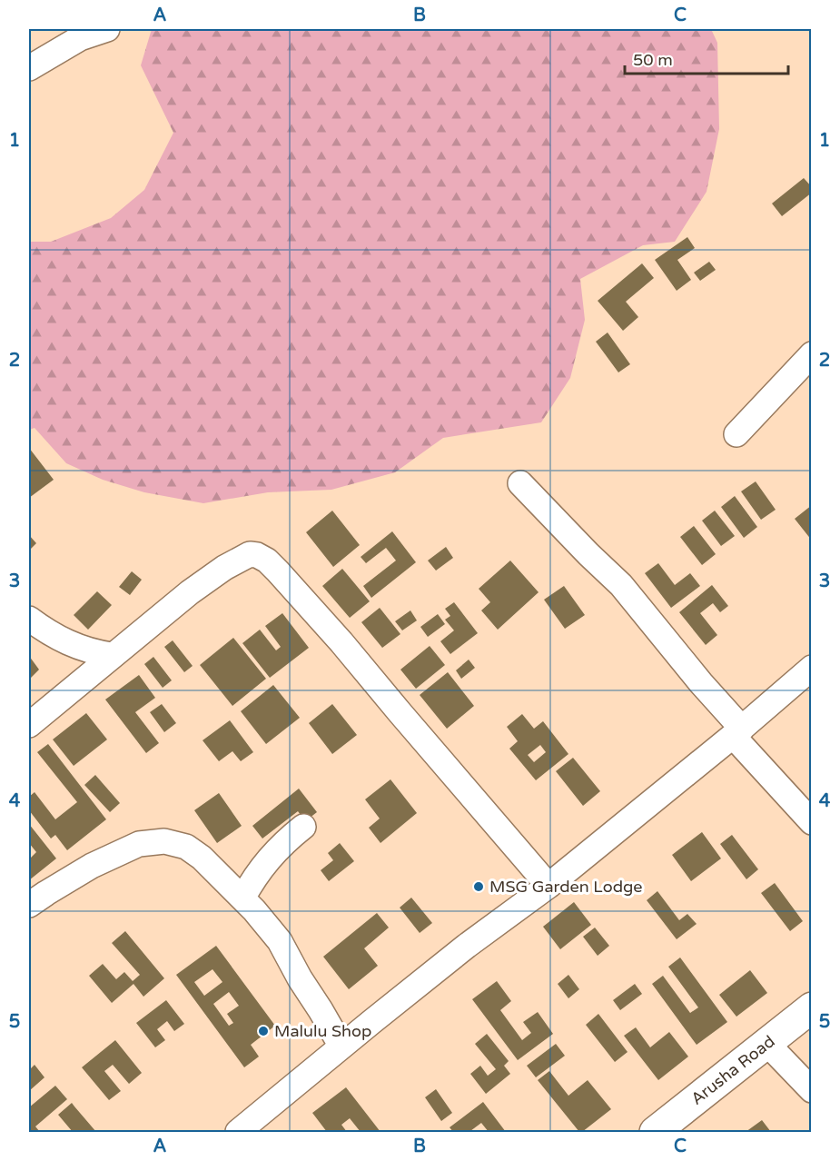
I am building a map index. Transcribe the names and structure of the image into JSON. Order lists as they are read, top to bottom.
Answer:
{
  "streets": {
    "main road": ["Arusha Road"]
  },
  "places": ["MSG Garden Lodge", "Malulu Shop"],
  "scale_bar": "50 m",
  "grid": {
    "columns": ["A", "B", "C"],
    "rows": [
      "1",
      "2",
      "3",
      "4",
      "5"
    ]
  }
}
